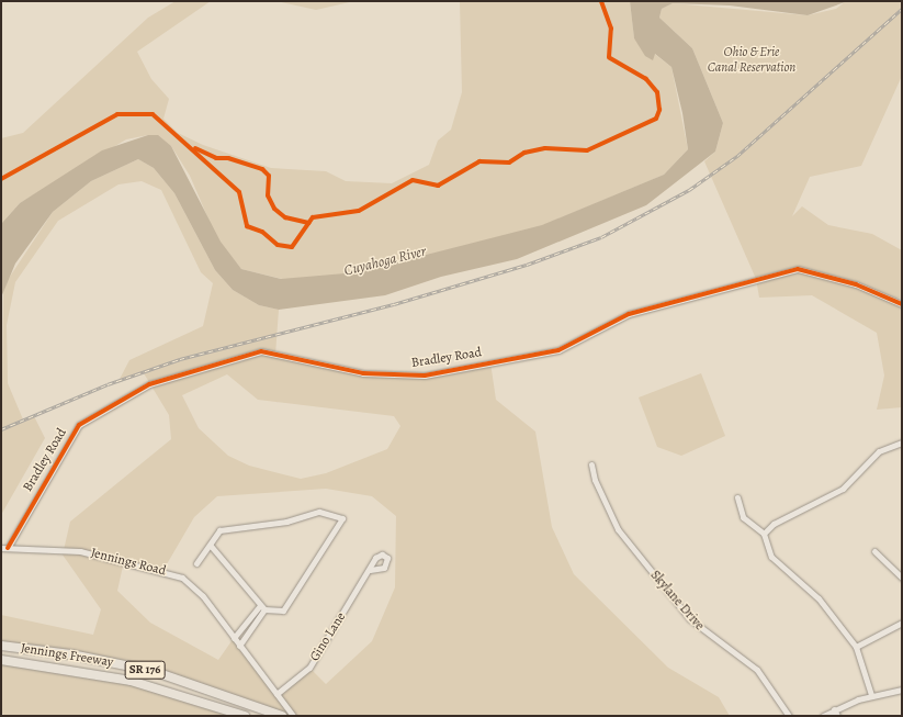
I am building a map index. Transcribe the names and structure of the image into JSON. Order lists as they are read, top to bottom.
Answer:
{
  "streets": {
    "highway": ["Jennings Freeway", "SR 176"],
    "street": [
      "Bradley Road",
      "Jennings Road",
      "Skylane Drive",
      "Gino Lane"
    ]
  },
  "crossings": [
    ["Bradley Road", "Jennings Road"],
    ["Jennings Road", "Gino Lane"]
  ],
  "water": ["Cuyahoga River"],
  "parks": ["Ohio & Erie Canal Reservation"]
}
